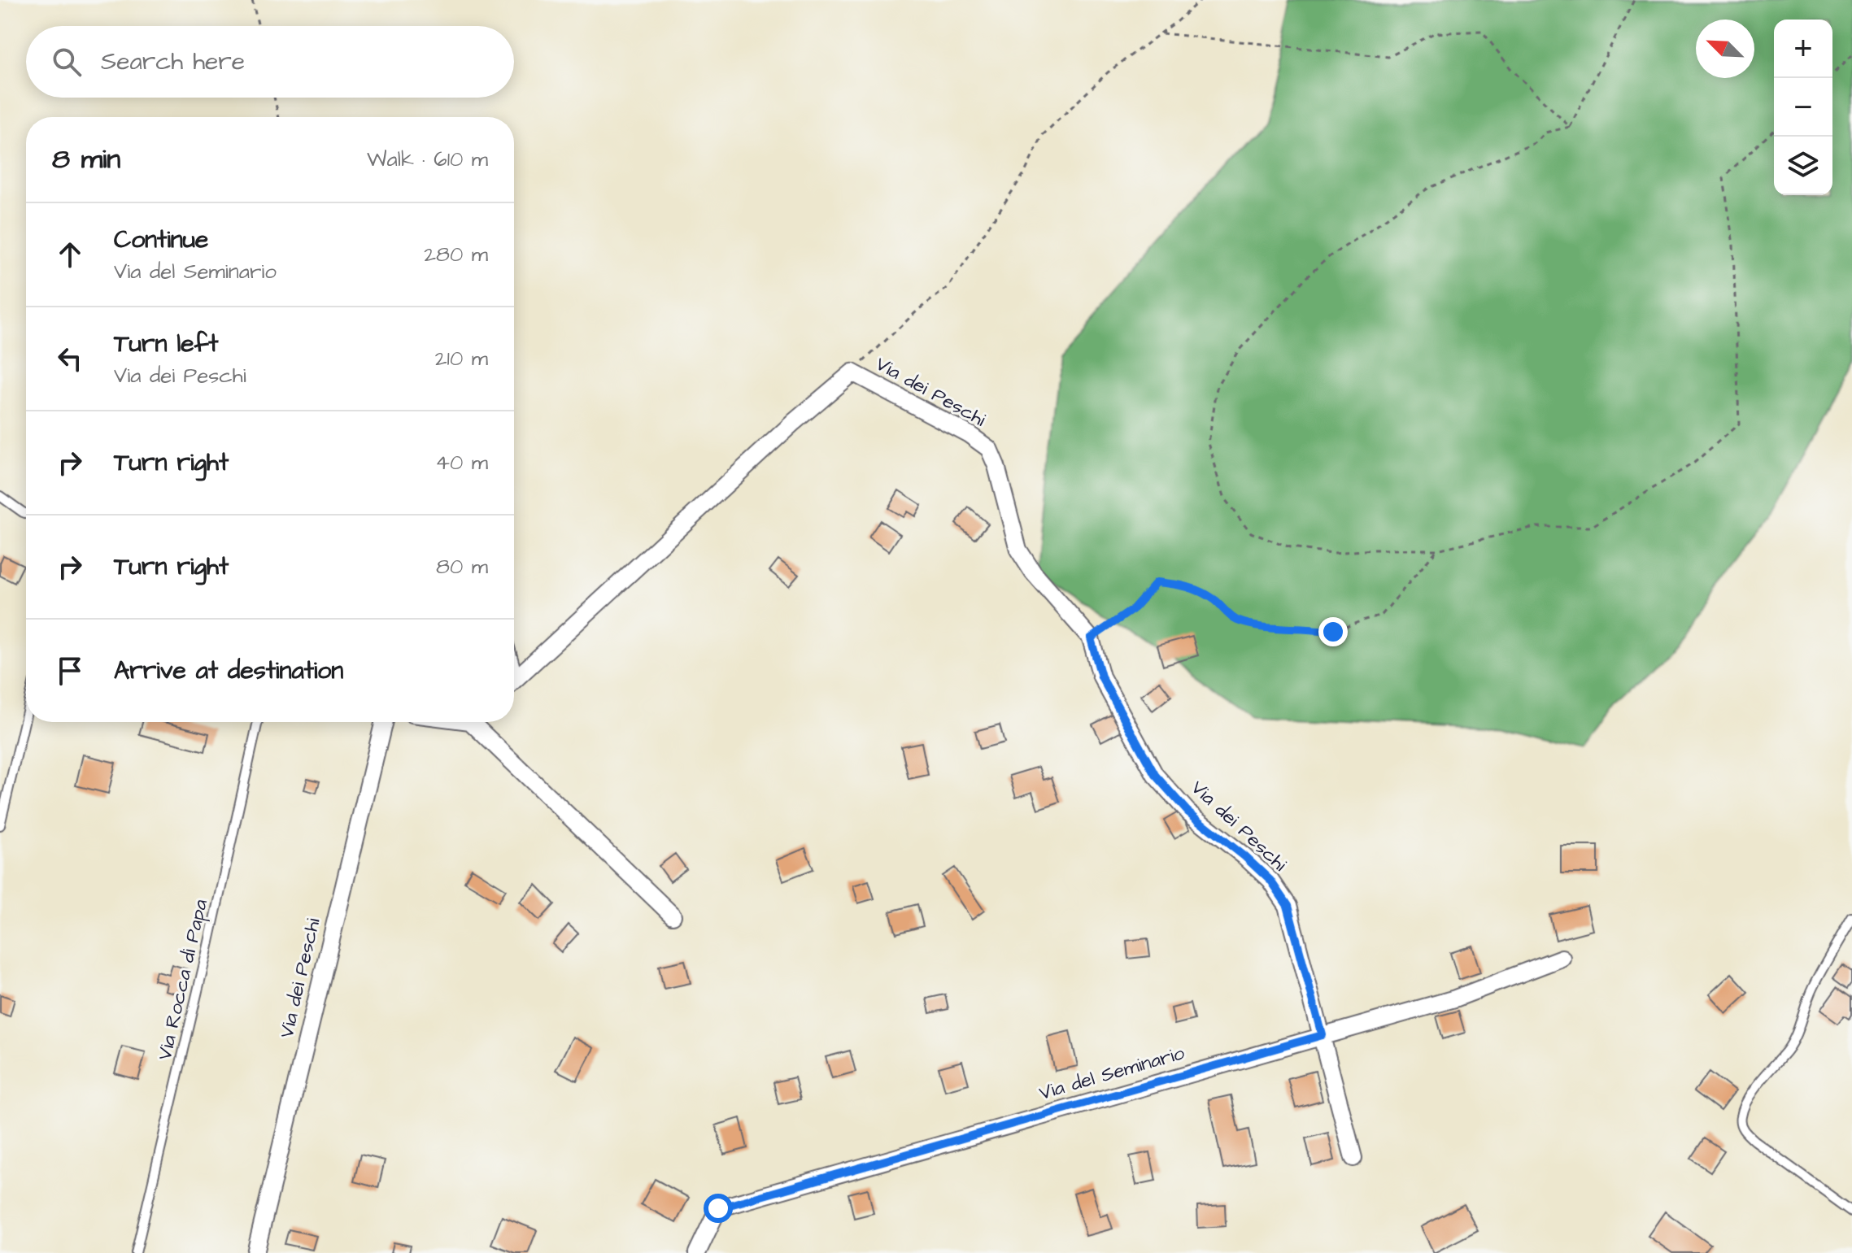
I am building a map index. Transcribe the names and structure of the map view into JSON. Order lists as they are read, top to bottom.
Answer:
{
  "streets": {
    "street": ["Via dei Peschi", "Via del Seminario"],
    "lane": ["Via Rocca di Papa"]
  },
  "crossings": [
    ["Via dei Peschi", "Via del Seminario"]
  ],
  "north": "top left",
  "page": {
    "map_buttons": ["+", "−"],
    "search": "Search here",
    "heading": ["8 min", "Walk · 610 m"],
    "list": [
      ["Continue", "Via del Seminario", "280 m"],
      ["Turn left", "Via dei Peschi", "210 m"],
      ["Turn right", "40 m"],
      ["Turn right", "80 m"],
      "Arrive at destination"
    ]
  }
}
